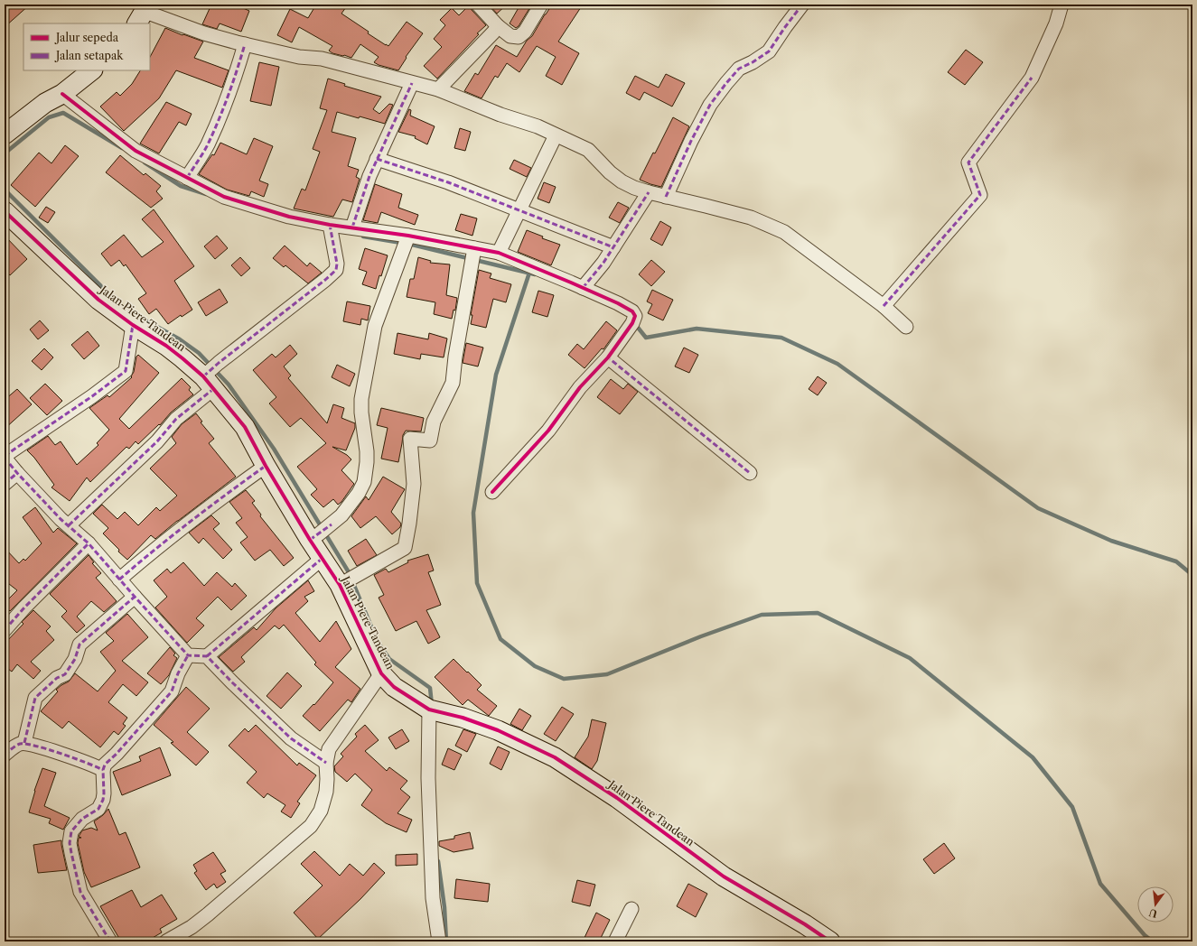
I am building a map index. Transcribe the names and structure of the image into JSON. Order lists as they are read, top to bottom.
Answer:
{
  "streets": {
    "street": ["Jalan Piere Tandean"]
  },
  "legend": ["Jalur sepeda", "Jalan setapak"],
  "north": "bottom"
}
